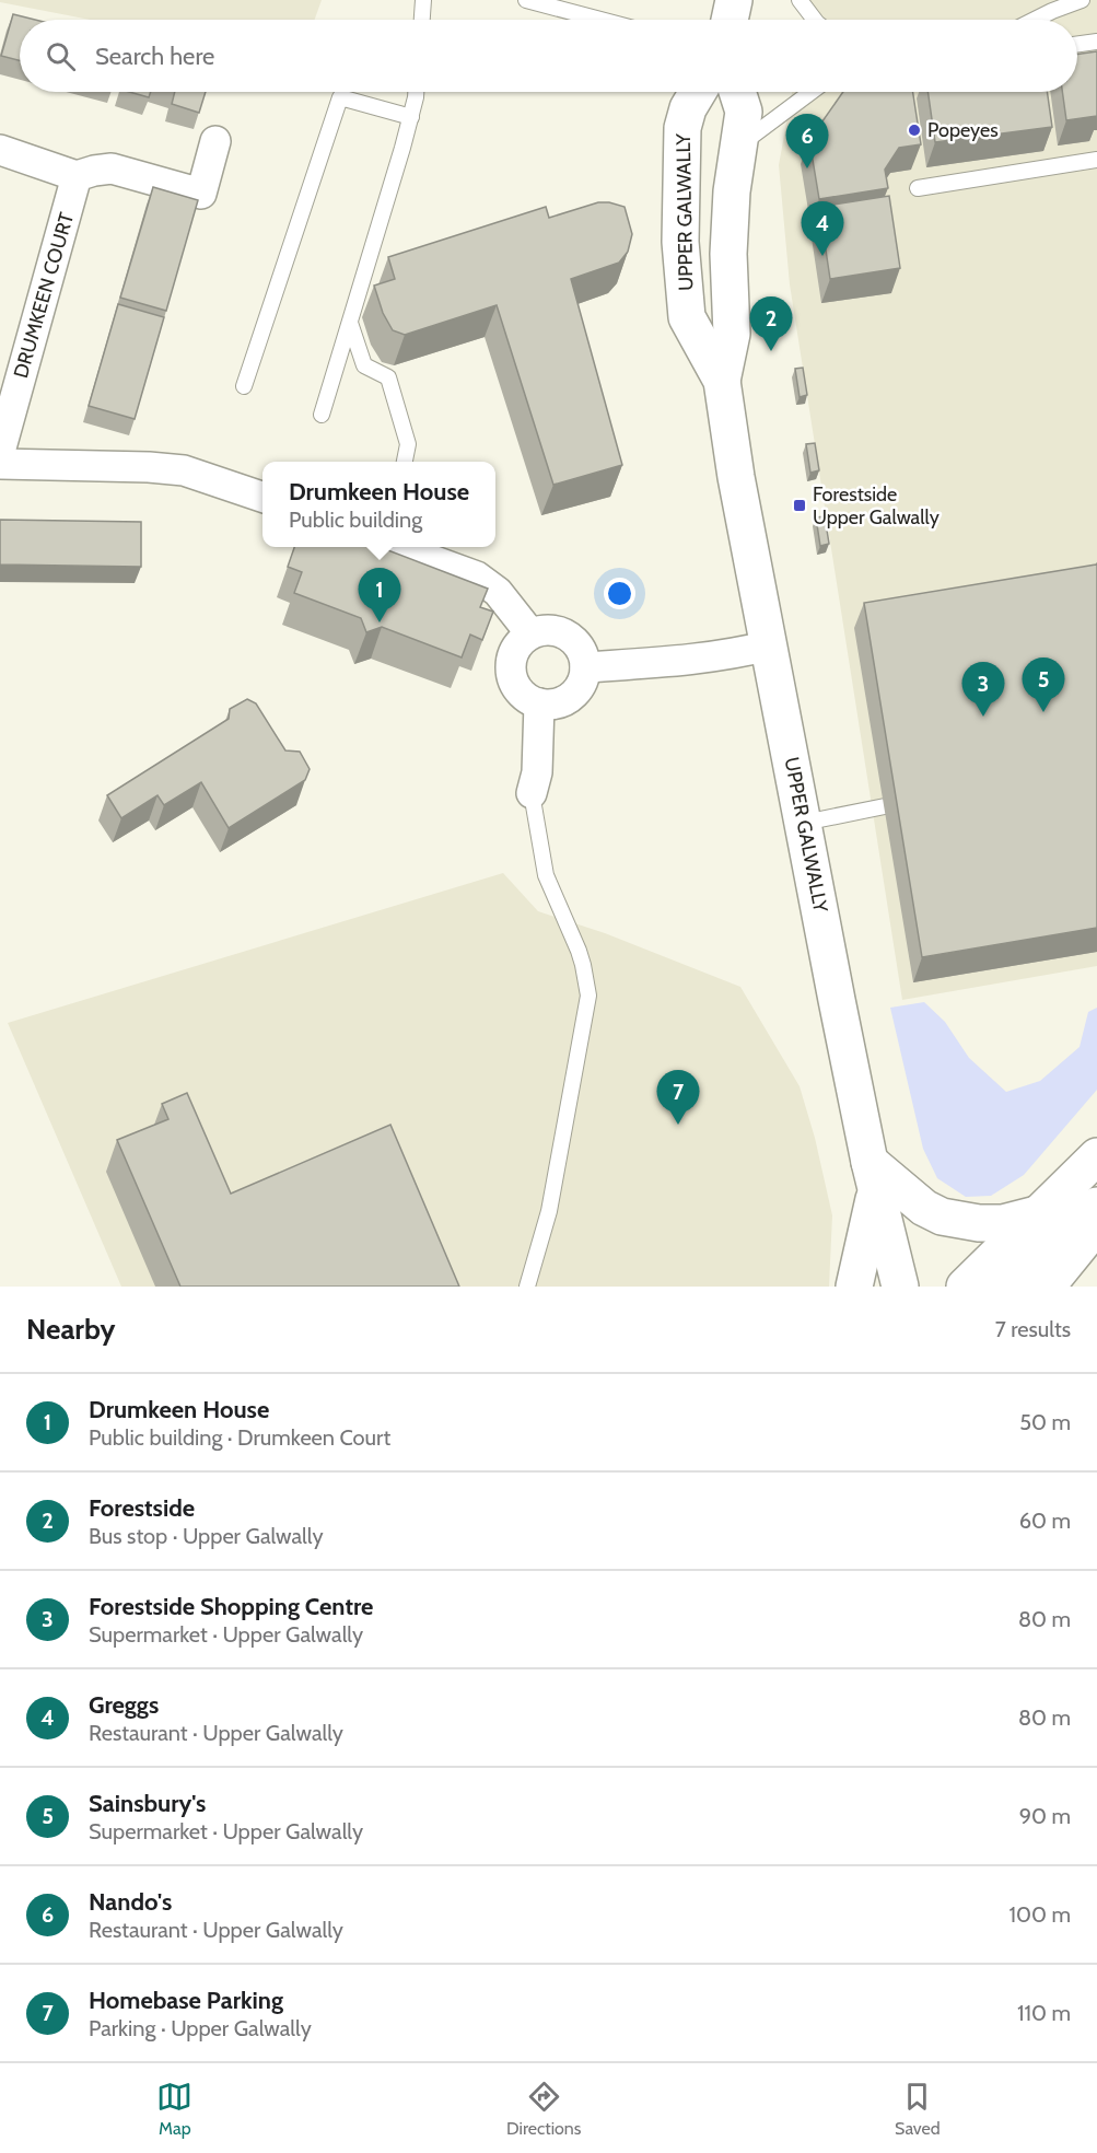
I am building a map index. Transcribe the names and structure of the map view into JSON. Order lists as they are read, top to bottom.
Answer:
{
  "streets": {
    "street": ["UPPER GALWALLY", "DRUMKEEN COURT"]
  },
  "places": {
    "other": ["Popeyes"],
    "transit": ["Forestside Upper Galwally"]
  },
  "page": {
    "search": "Search here",
    "pins": [
      "6",
      "4",
      "2",
      "1",
      "5",
      "3",
      "7"
    ],
    "popup": ["Drumkeen House", "Public building"],
    "heading": ["Nearby", "7 results"],
    "list": [
      {
        "mark": "1",
        "name": "Drumkeen House",
        "note": "Public building · Drumkeen Court",
        "value": "50 m"
      },
      {
        "mark": "2",
        "name": "Forestside",
        "note": "Bus stop · Upper Galwally",
        "value": "60 m"
      },
      {
        "mark": "3",
        "name": "Forestside Shopping Centre",
        "note": "Supermarket · Upper Galwally",
        "value": "80 m"
      },
      {
        "mark": "4",
        "name": "Greggs",
        "note": "Restaurant · Upper Galwally",
        "value": "80 m"
      },
      {
        "mark": "5",
        "name": "Sainsbury's",
        "note": "Supermarket · Upper Galwally",
        "value": "90 m"
      },
      {
        "mark": "6",
        "name": "Nando's",
        "note": "Restaurant · Upper Galwally",
        "value": "100 m"
      },
      {
        "mark": "7",
        "name": "Homebase Parking",
        "note": "Parking · Upper Galwally",
        "value": "110 m"
      }
    ],
    "nav": ["Map", "Directions", "Saved"]
  }
}
